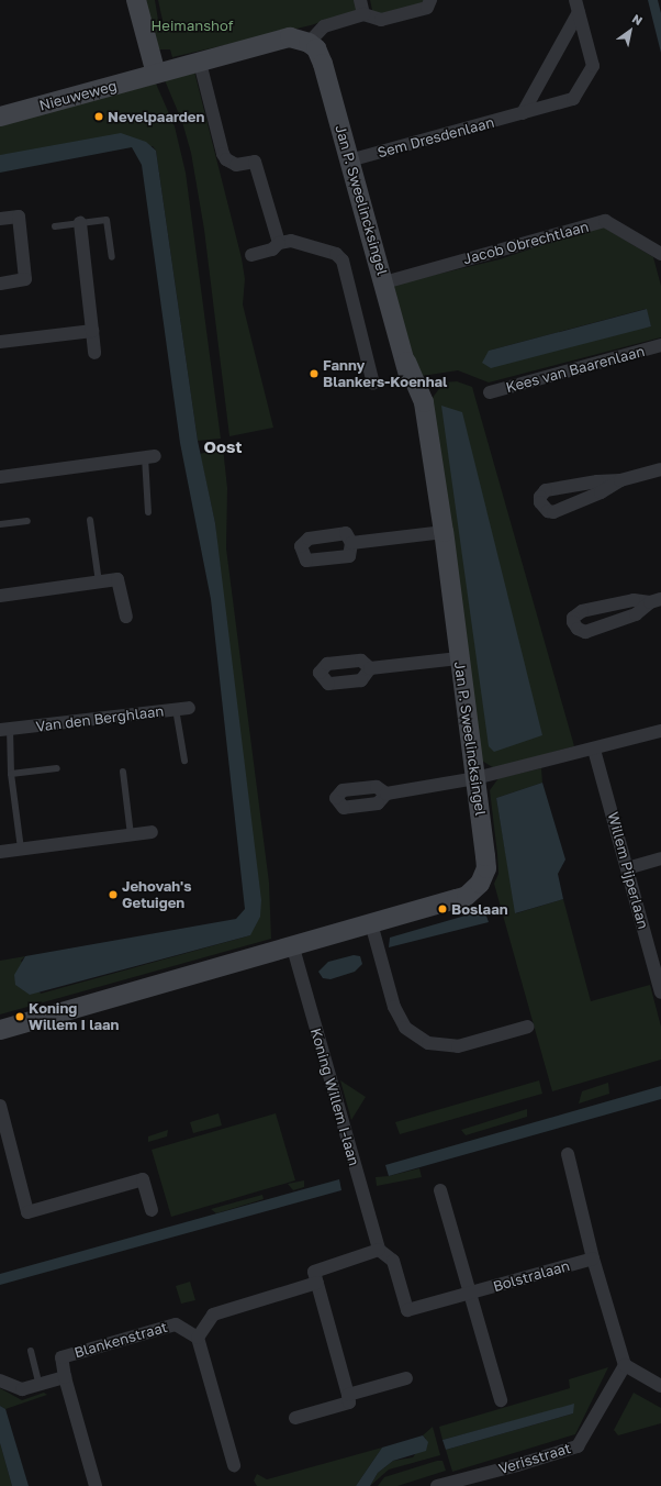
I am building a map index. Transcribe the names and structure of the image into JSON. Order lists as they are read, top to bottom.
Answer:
{
  "streets": {
    "street": [
      "Nieuweweg",
      "Sem Dresdenlaan",
      "Jan P. Sweelincksingel",
      "Jacob Obrechtlaan",
      "Kees van Baarenlaan",
      "Van den Berghlaan",
      "Willem Pijperlaan",
      "Koning Willem I-laan",
      "Bolstralaan",
      "Blankenstraat",
      "Verisstraat"
    ]
  },
  "crossings": [
    ["Nieuweweg", "Jan P. Sweelincksingel"],
    ["Sem Dresdenlaan", "Jan P. Sweelincksingel"],
    ["Jan P. Sweelincksingel", "Jacob Obrechtlaan"],
    ["Jan P. Sweelincksingel", "Koning Willem I-laan"],
    ["Koning Willem I-laan", "Bolstralaan"]
  ],
  "districts": ["Oost"],
  "parks": ["Heimanshof"],
  "places": [
    "Nevelpaarden",
    "Fanny Blankers-Koenhal",
    "Jehovah's Getuigen",
    "Boslaan",
    "Koning Willem I laan"
  ],
  "north": "top right"
}
